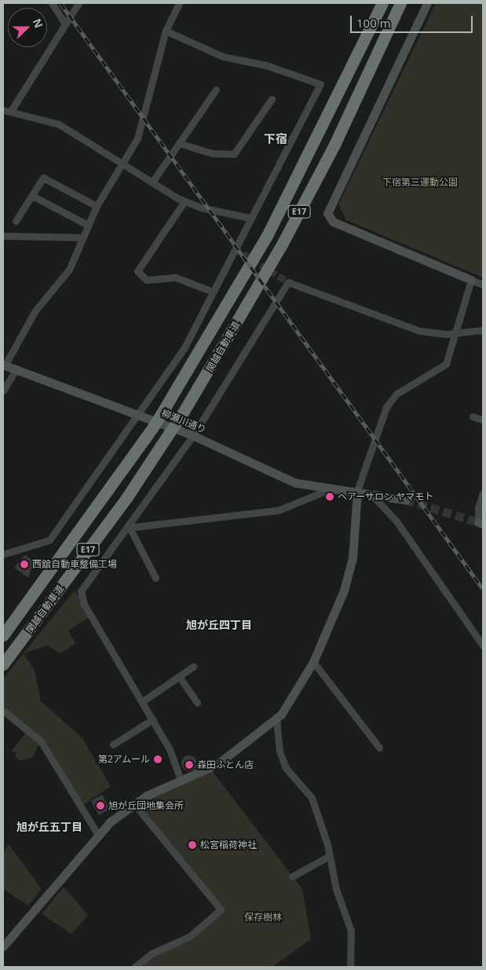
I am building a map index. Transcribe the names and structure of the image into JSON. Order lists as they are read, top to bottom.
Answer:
{
  "streets": {
    "highway": ["E17", "関越自動車道"],
    "street": ["柳瀬川通り"]
  },
  "districts": ["下宿", "旭が丘四丁目", "旭が丘五丁目"],
  "parks": ["下宿第三運動公園", "保存樹林"],
  "places": [
    "ヘアーサロン ヤマモト",
    "西舘自動車整備工場",
    "第2アムール",
    "森田ふとん店",
    "旭が丘団地集会所",
    "松宮稲荷神社"
  ],
  "scale_bar": "100 m",
  "north": "right"
}
